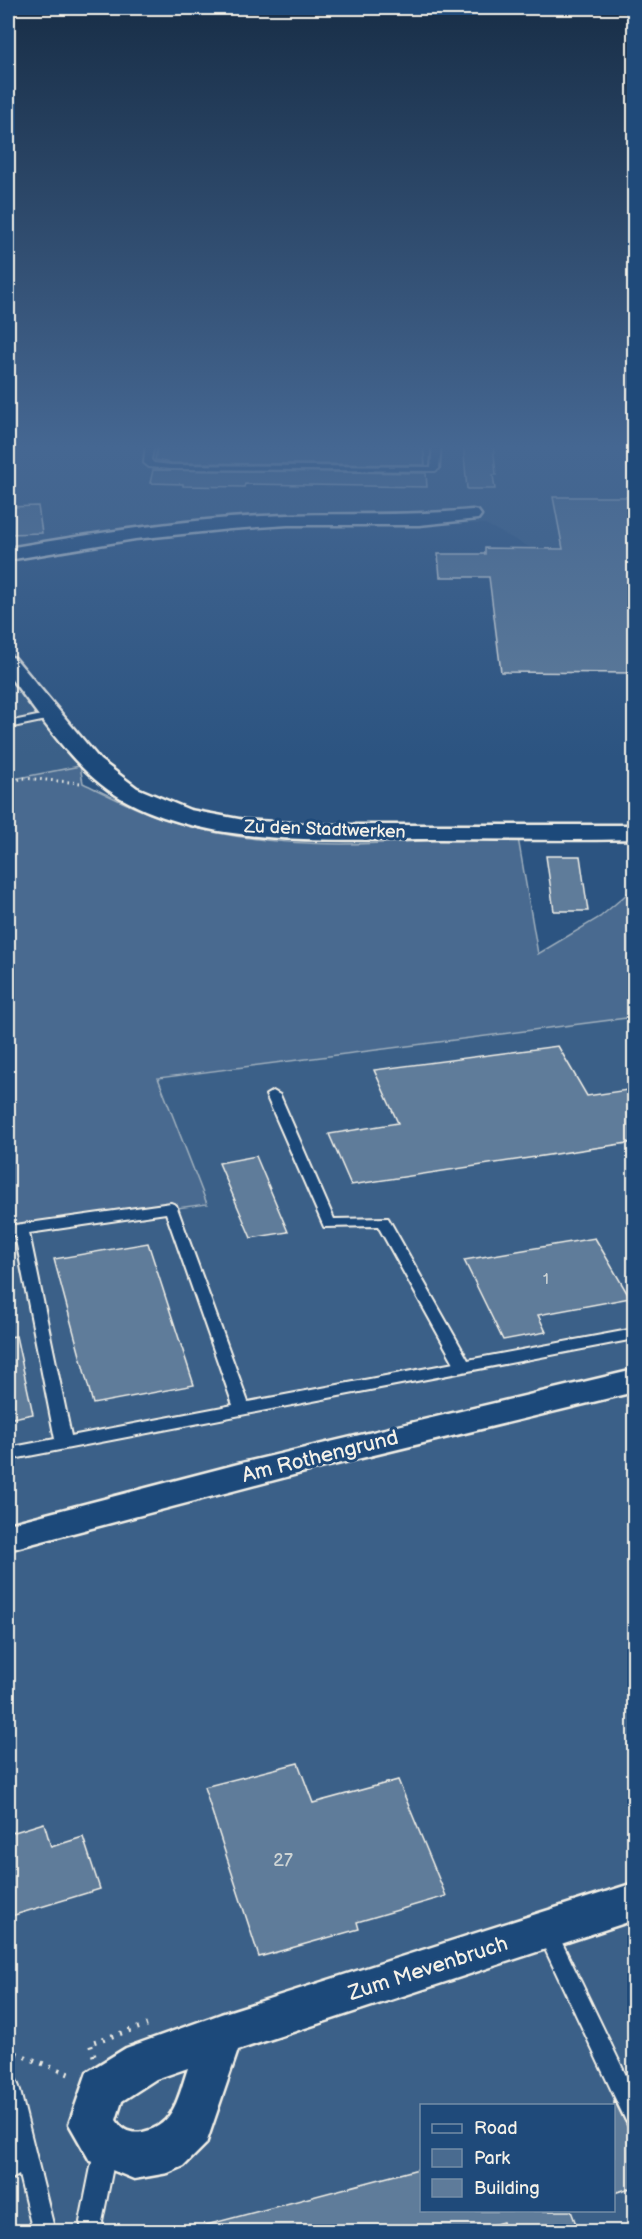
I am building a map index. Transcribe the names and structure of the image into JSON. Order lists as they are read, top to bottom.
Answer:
{
  "streets": {
    "street": ["Zu den Stadtwerken", "Am Rothengrund", "Zum Mevenbruch"]
  },
  "house_numbers": ["1", "27"],
  "legend": ["Road", "Park", "Building"]
}
